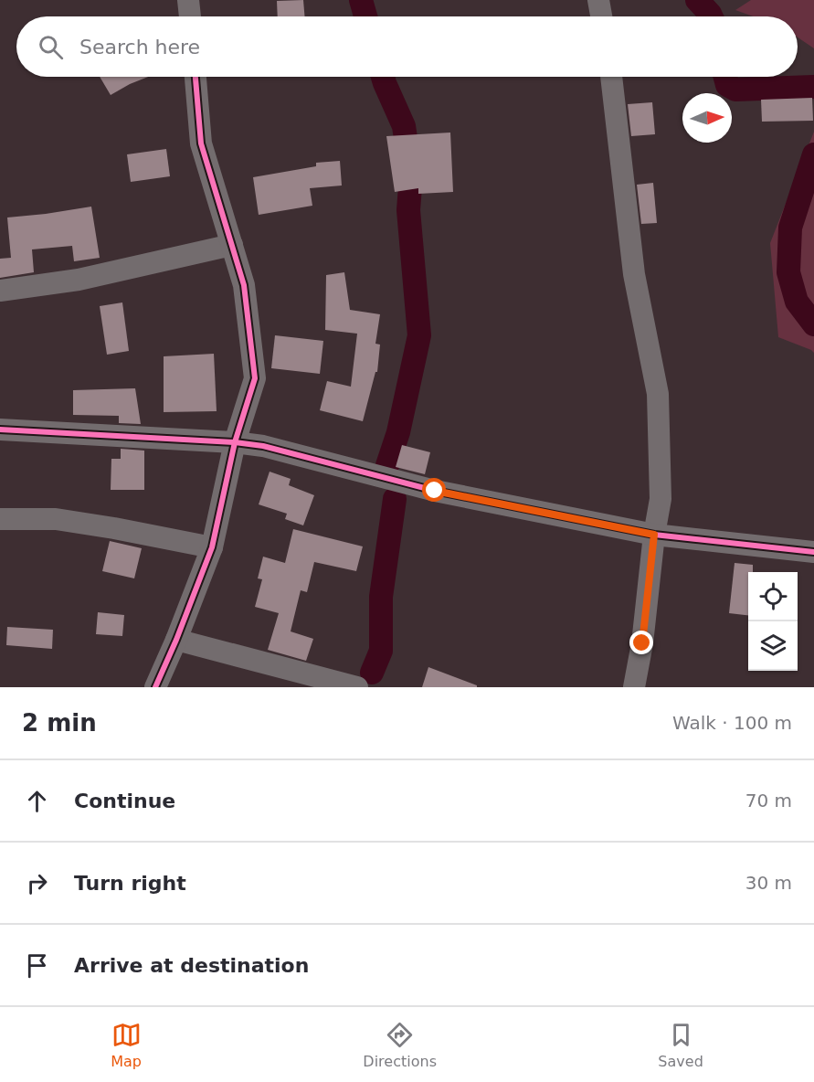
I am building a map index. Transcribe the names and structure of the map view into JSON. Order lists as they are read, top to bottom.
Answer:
{
  "north": "right",
  "page": {
    "search": "Search here",
    "heading": ["2 min", "Walk · 100 m"],
    "list": [
      ["Continue", "70 m"],
      ["Turn right", "30 m"],
      "Arrive at destination"
    ],
    "nav": ["Map", "Directions", "Saved"]
  }
}
